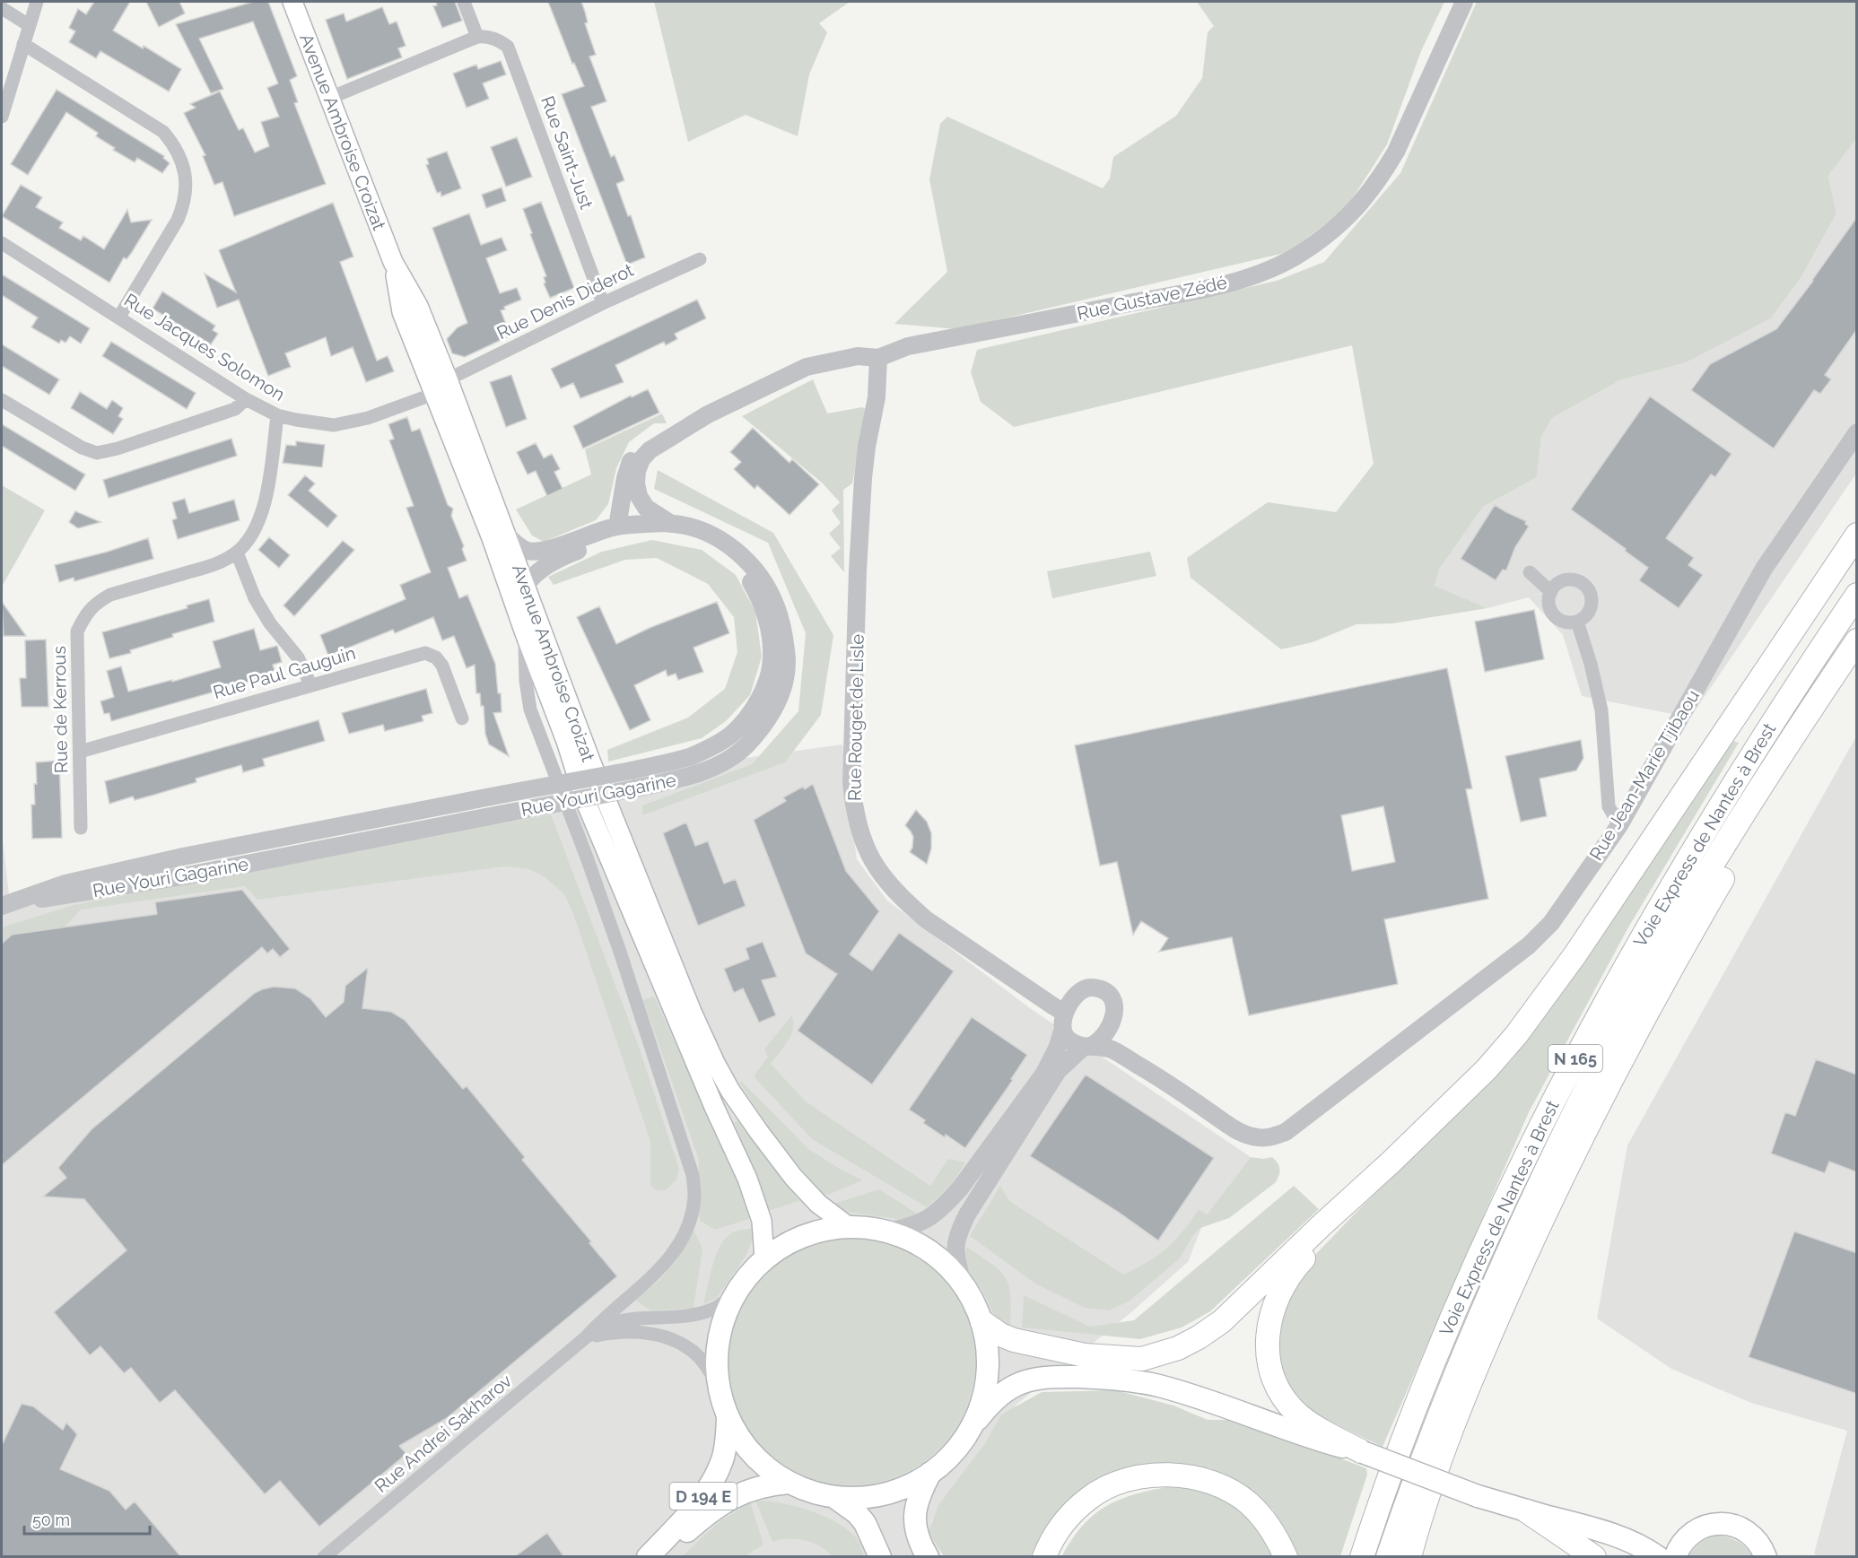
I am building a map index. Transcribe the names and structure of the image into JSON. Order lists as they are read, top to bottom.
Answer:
{
  "streets": {
    "highway": ["Voie Express de Nantes à Brest", "N 165"],
    "main road": ["Avenue Ambroise Croizat", "D 194 E"],
    "street": [
      "Rue Saint-Just",
      "Rue Gustave Zédé",
      "Rue Denis Diderot",
      "Rue Jacques Solomon",
      "Rue Paul Gauguin",
      "Rue de Kerrous",
      "Rue Rouget de Lisle",
      "Rue Jean-Marie Tjibaou",
      "Rue Youri Gagarine",
      "Rue Andrei Sakharov"
    ]
  },
  "crossings": [
    ["Avenue Ambroise Croizat", "Rue Denis Diderot"],
    ["Avenue Ambroise Croizat", "Rue Jacques Solomon"],
    ["Avenue Ambroise Croizat", "Rue Youri Gagarine"],
    ["Rue Saint-Just", "Rue Denis Diderot"],
    ["Rue Gustave Zédé", "Rue Rouget de Lisle"],
    ["Rue Jacques Solomon", "Rue de Kerrous"],
    ["Rue Paul Gauguin", "Rue de Kerrous"],
    ["Rue Rouget de Lisle", "Rue Jean-Marie Tjibaou"],
    ["Voie Express de Nantes à Brest", "N 165"]
  ],
  "scale_bar": "50 m"
}
